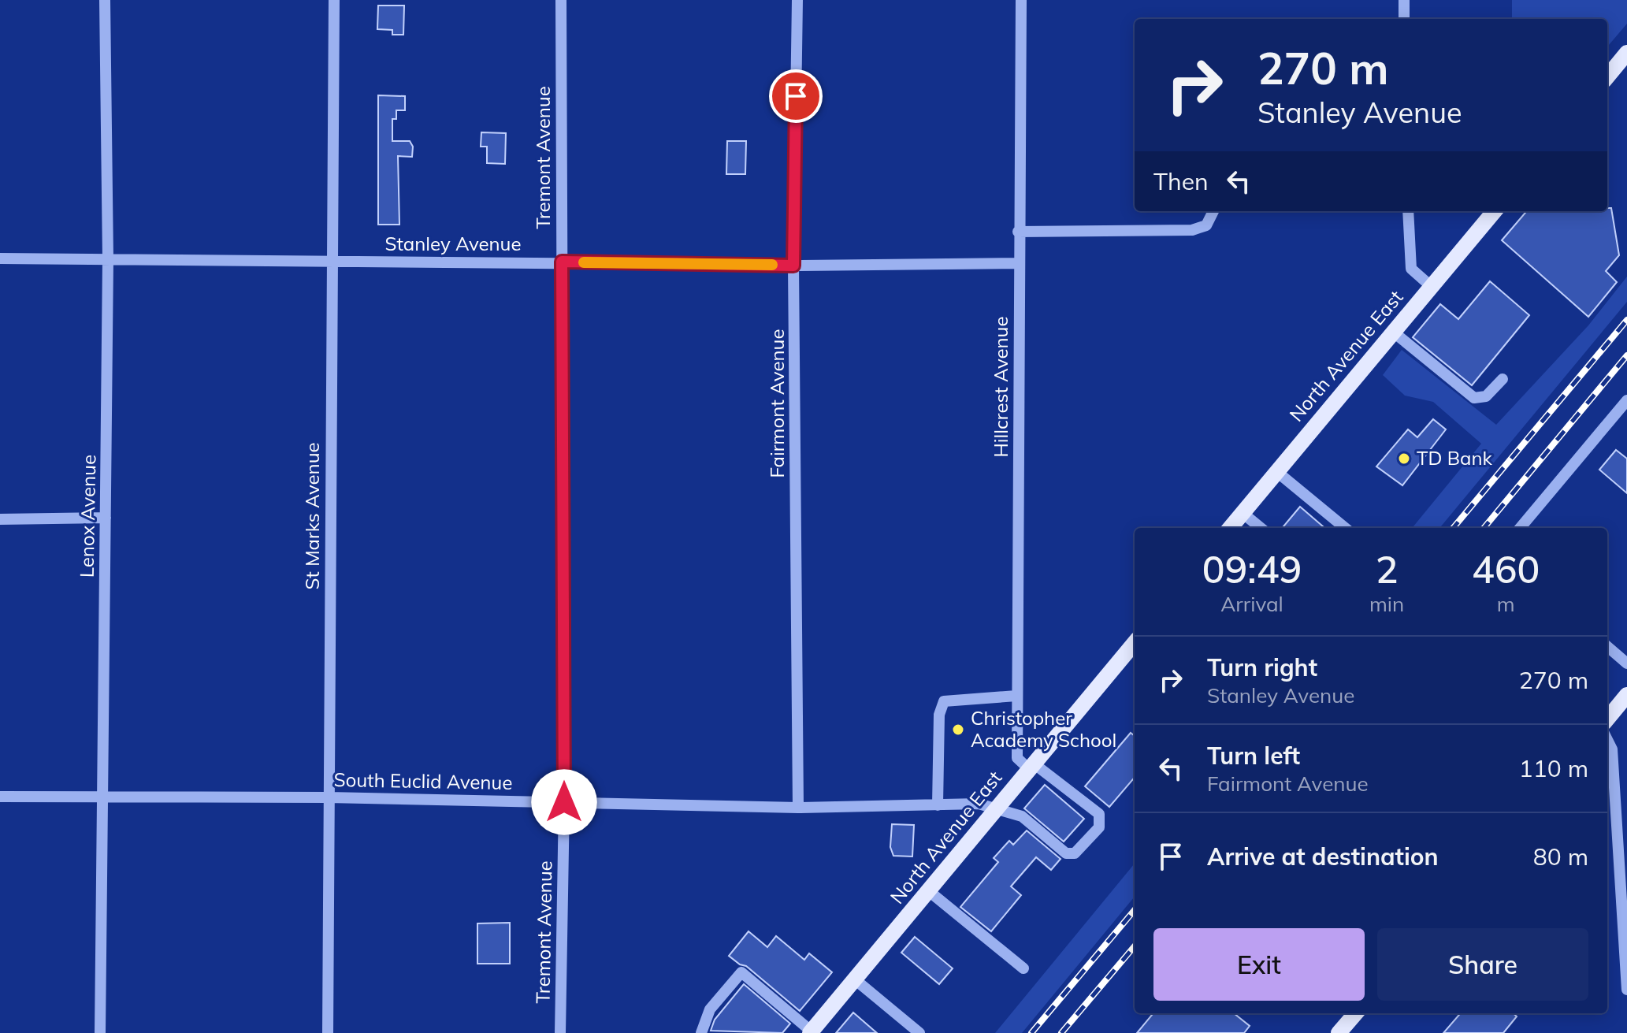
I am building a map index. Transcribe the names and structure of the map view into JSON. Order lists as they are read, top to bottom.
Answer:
{
  "streets": {
    "main road": ["North Avenue East"],
    "street": [
      "Tremont Avenue",
      "Stanley Avenue",
      "Hillcrest Avenue",
      "Fairmont Avenue",
      "Lenox Avenue",
      "St Marks Avenue",
      "South Euclid Avenue"
    ]
  },
  "crossings": [
    ["Tremont Avenue", "Stanley Avenue"],
    ["Tremont Avenue", "South Euclid Avenue"],
    ["Stanley Avenue", "Hillcrest Avenue"],
    ["Stanley Avenue", "Fairmont Avenue"],
    ["Stanley Avenue", "Lenox Avenue"],
    ["Stanley Avenue", "St Marks Avenue"],
    ["North Avenue East", "Hillcrest Avenue"],
    ["North Avenue East", "South Euclid Avenue"],
    ["Hillcrest Avenue", "South Euclid Avenue"],
    ["Fairmont Avenue", "South Euclid Avenue"],
    ["Lenox Avenue", "South Euclid Avenue"],
    ["St Marks Avenue", "South Euclid Avenue"]
  ],
  "places": ["TD Bank", "Christopher Academy School"],
  "page": {
    "turn": ["270 m", "Stanley Avenue"],
    "then": "Then",
    "eta": [
      "09:49",
      "Arrival",
      "2",
      "min",
      "460",
      "m"
    ],
    "list": [
      {
        "name": "Turn right",
        "note": "Stanley Avenue",
        "value": "270 m"
      },
      {
        "name": "Turn left",
        "note": "Fairmont Avenue",
        "value": "110 m"
      },
      {
        "name": "Arrive at destination",
        "value": "80 m"
      }
    ],
    "buttons": ["Exit", "Share"]
  }
}
